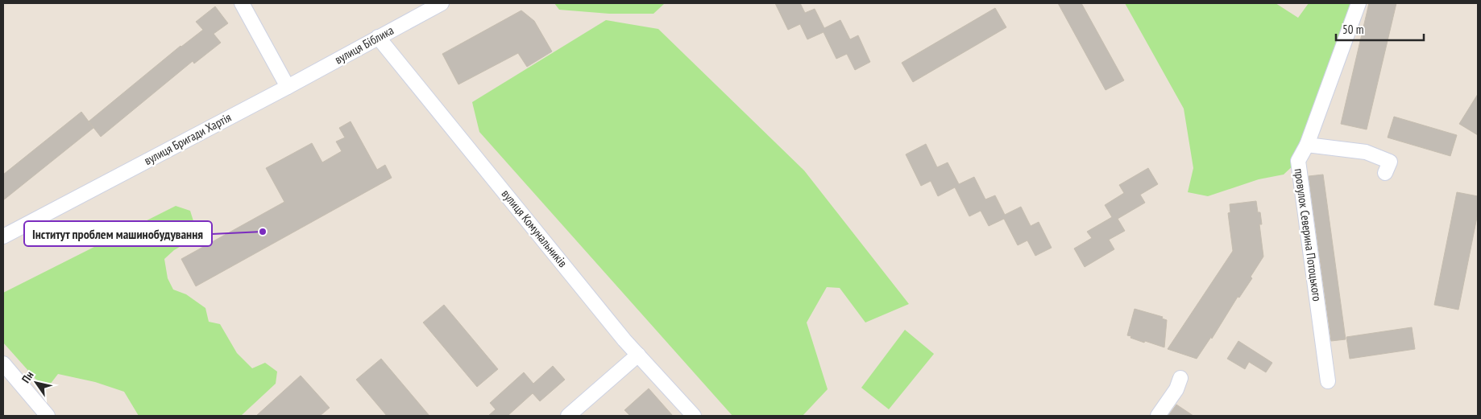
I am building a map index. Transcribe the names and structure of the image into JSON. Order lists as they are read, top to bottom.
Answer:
{
  "streets": {
    "street": [
      "вулиця Біблика",
      "вулиця Бригади Хартія",
      "вулиця Комунальників",
      "провулок Северина Потоцького"
    ]
  },
  "crossings": [
    ["вулиця Біблика", "вулиця Бригади Хартія"],
    ["вулиця Біблика", "вулиця Комунальників"]
  ],
  "places": ["Інститут проблем машинобудування"],
  "scale_bar": "50 m",
  "north": "top left"
}
